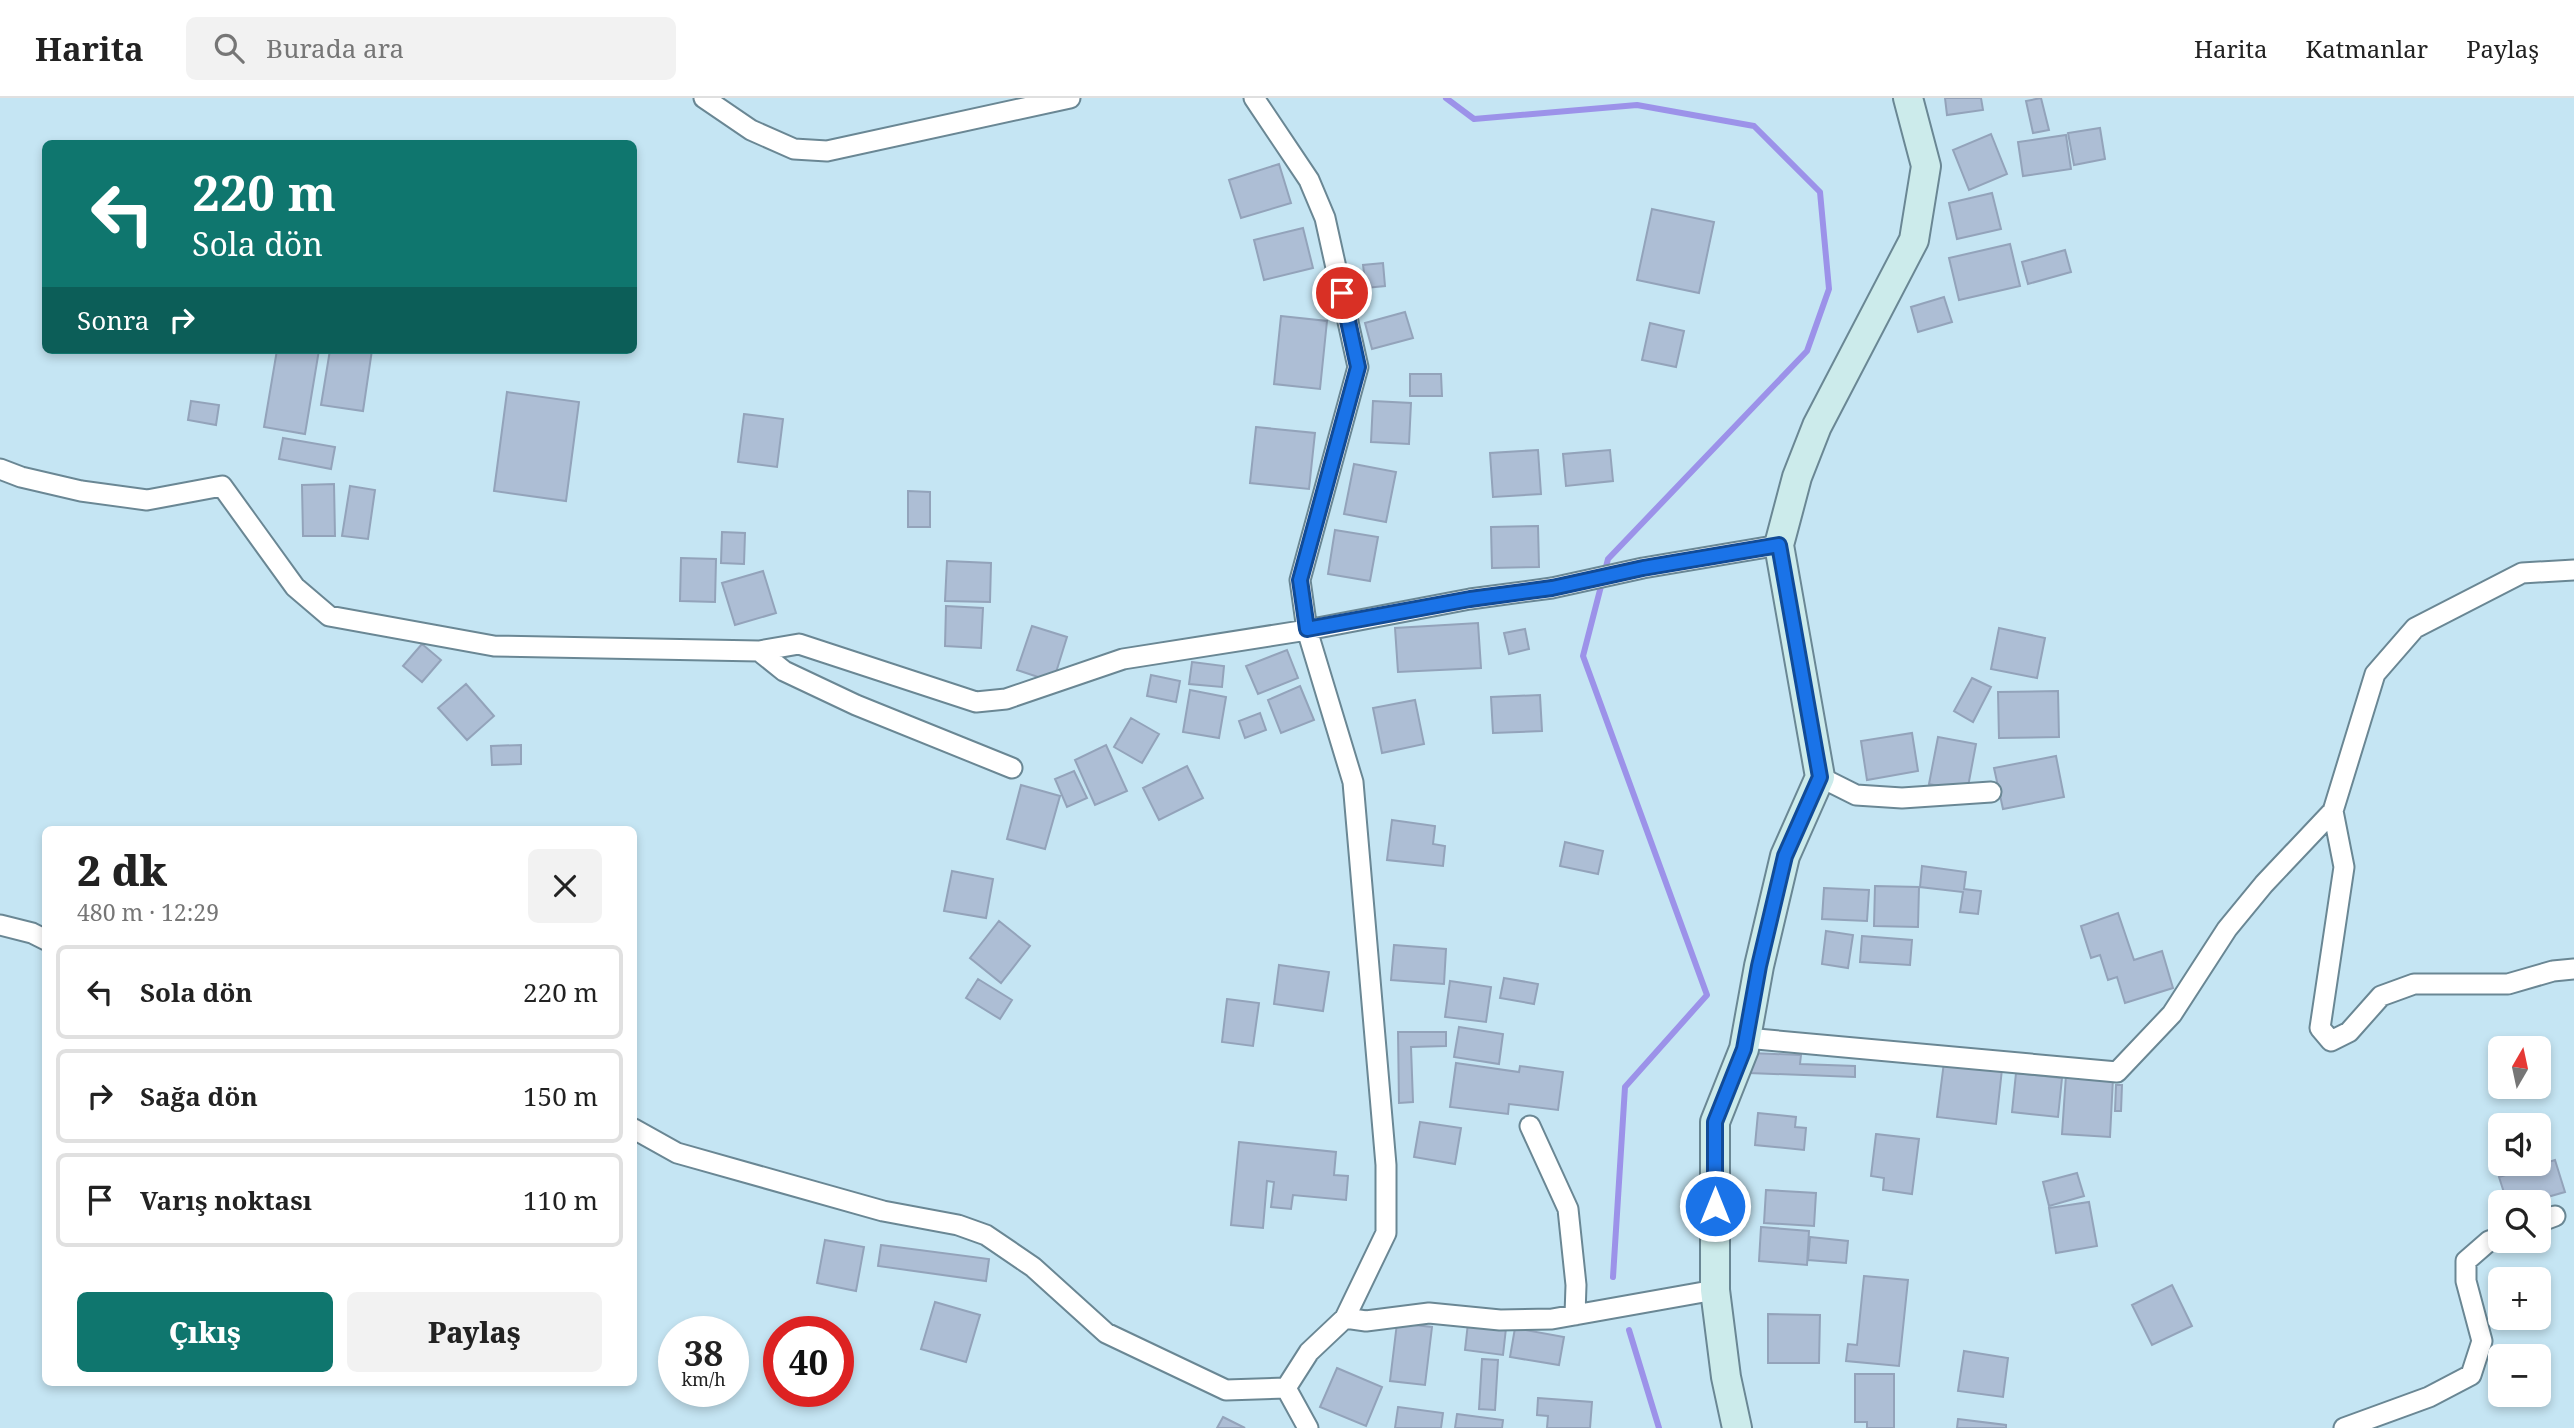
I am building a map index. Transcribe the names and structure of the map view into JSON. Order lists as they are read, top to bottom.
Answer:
{
  "north": "top",
  "page": {
    "header": "Harita",
    "search": "Burada ara",
    "nav": ["Harita", "Katmanlar", "Paylaş"],
    "turn": ["220 m", "Sola dön"],
    "then": "Sonra",
    "heading": ["2 dk", "480 m · 12:29"],
    "list": [
      {
        "name": "Sola dön",
        "value": "220 m"
      },
      {
        "name": "Sağa dön",
        "value": "150 m"
      },
      {
        "name": "Varış noktası",
        "value": "110 m"
      }
    ],
    "map_buttons": ["+", "−"],
    "buttons": ["Çıkış", "Paylaş"],
    "speed": "38 km/h",
    "limit": "40"
  }
}
